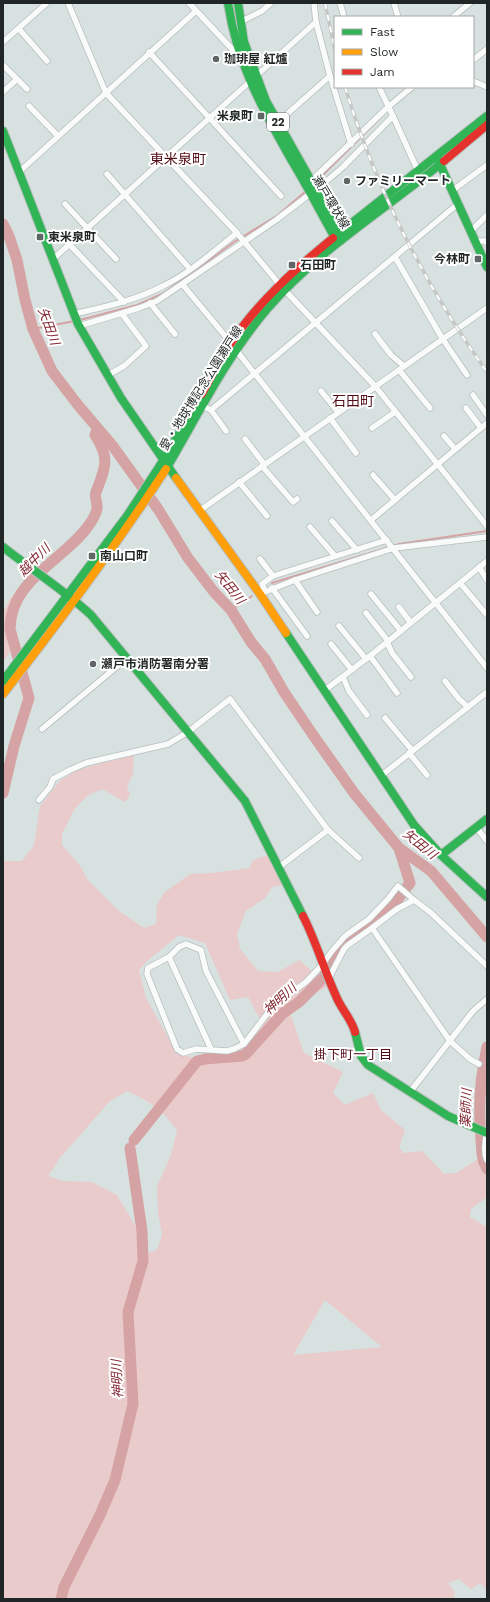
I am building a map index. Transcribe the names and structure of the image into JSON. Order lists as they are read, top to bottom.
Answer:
{
  "streets": {
    "street": ["22", "瀬戸環状線", "愛・地球博記念公園瀬戸線"]
  },
  "crossings": [
    ["瀬戸環状線", "愛・地球博記念公園瀬戸線"]
  ],
  "districts": ["東米泉町", "石田町", "掛下町一丁目"],
  "water": [
    "矢田川",
    "越中川",
    "神明川",
    "薬師川"
  ],
  "places": {
    "other": ["珈琲屋 紅爐", "ファミリーマート", "瀬戸市消防署南分署"],
    "transit": [
      "米泉町",
      "東米泉町",
      "今林町",
      "石田町",
      "南山口町"
    ]
  },
  "legend": ["Fast", "Slow", "Jam"]
}
